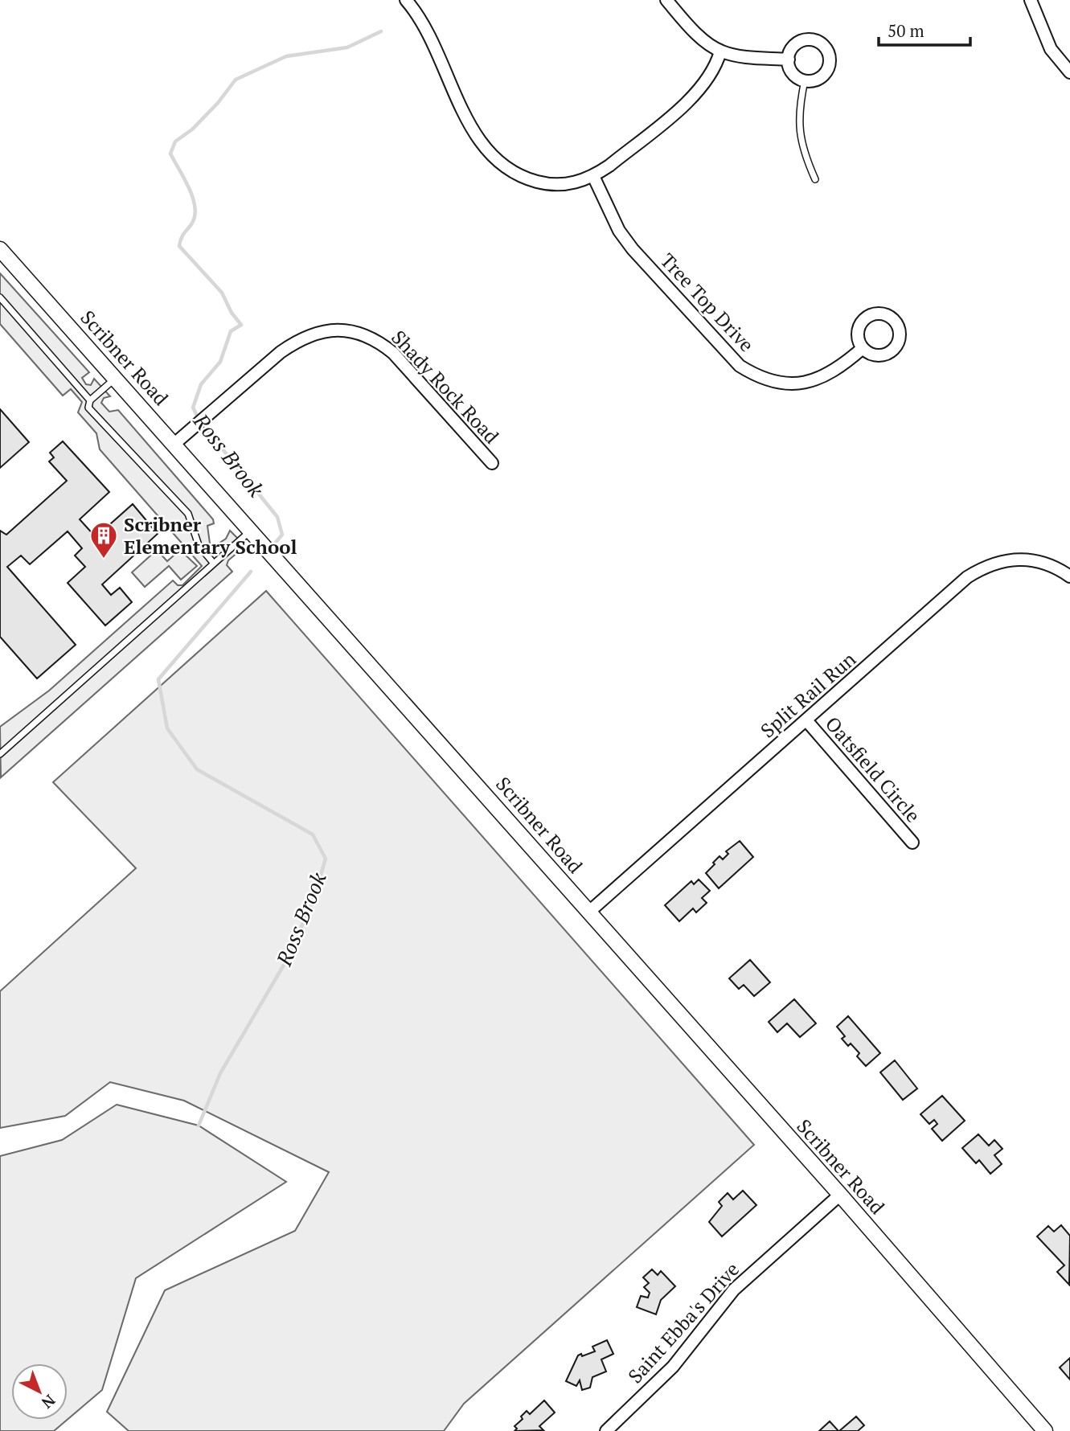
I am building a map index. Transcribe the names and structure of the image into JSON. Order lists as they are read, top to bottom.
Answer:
{
  "streets": {
    "street": [
      "Tree Top Drive",
      "Scribner Road",
      "Shady Rock Road",
      "Split Rail Run",
      "Oatsfield Circle",
      "Saint Ebba's Drive"
    ]
  },
  "crossings": [
    ["Scribner Road", "Shady Rock Road"],
    ["Scribner Road", "Split Rail Run"],
    ["Scribner Road", "Saint Ebba's Drive"],
    ["Split Rail Run", "Oatsfield Circle"]
  ],
  "water": ["Ross Brook"],
  "places": {
    "building": ["Scribner Elementary School"]
  },
  "scale_bar": "50 m",
  "north": "bottom right"
}
